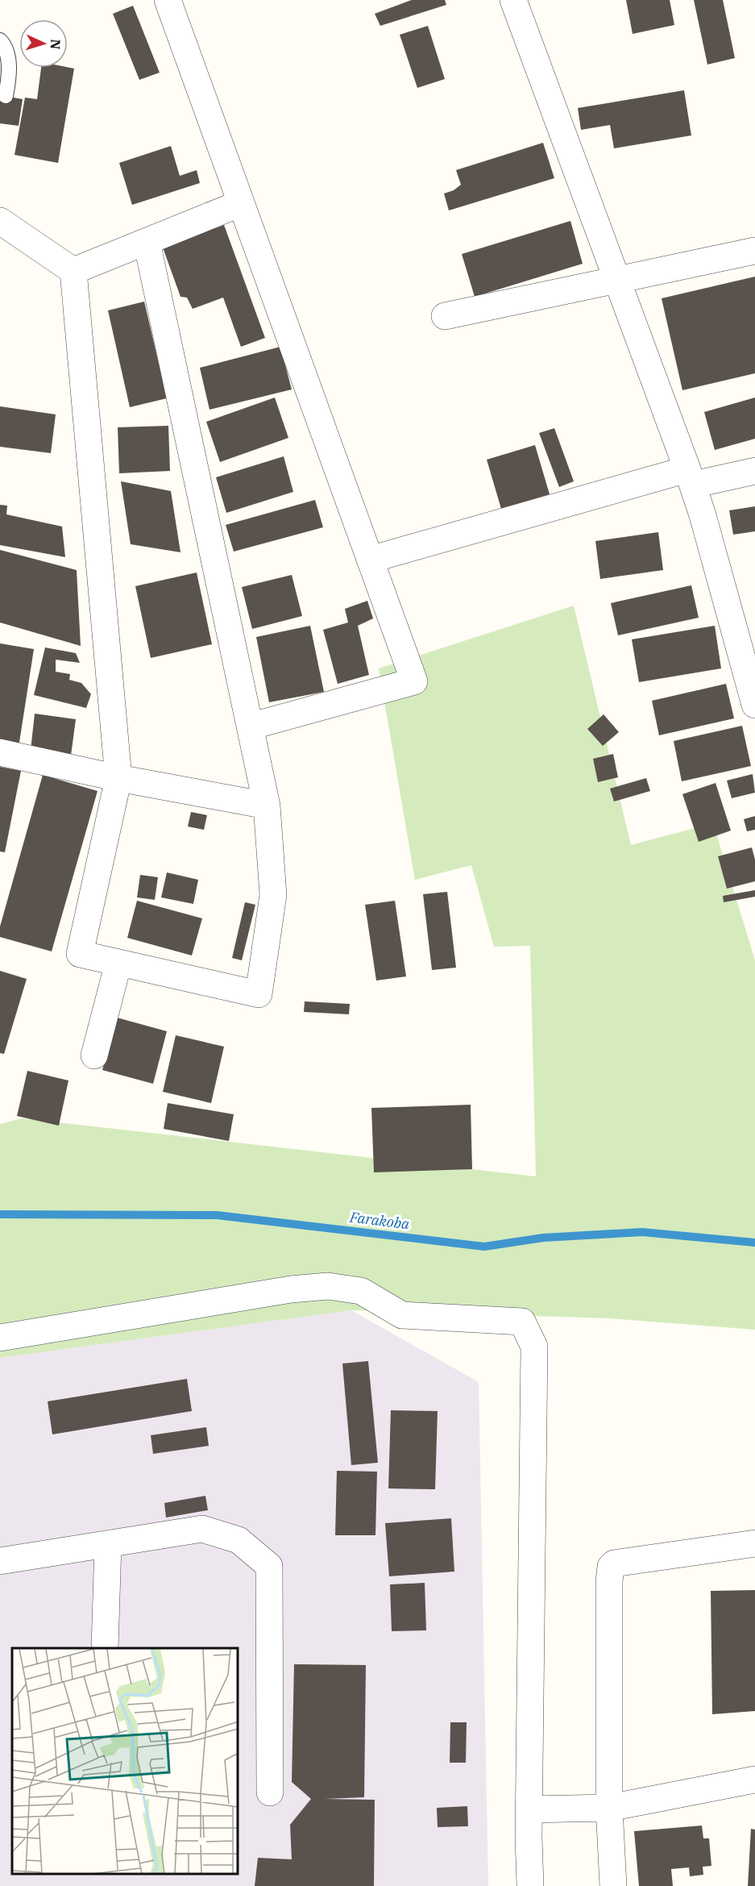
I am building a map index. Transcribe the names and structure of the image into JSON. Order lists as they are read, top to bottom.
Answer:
{
  "water": ["Farakoba"],
  "north": "right"
}
